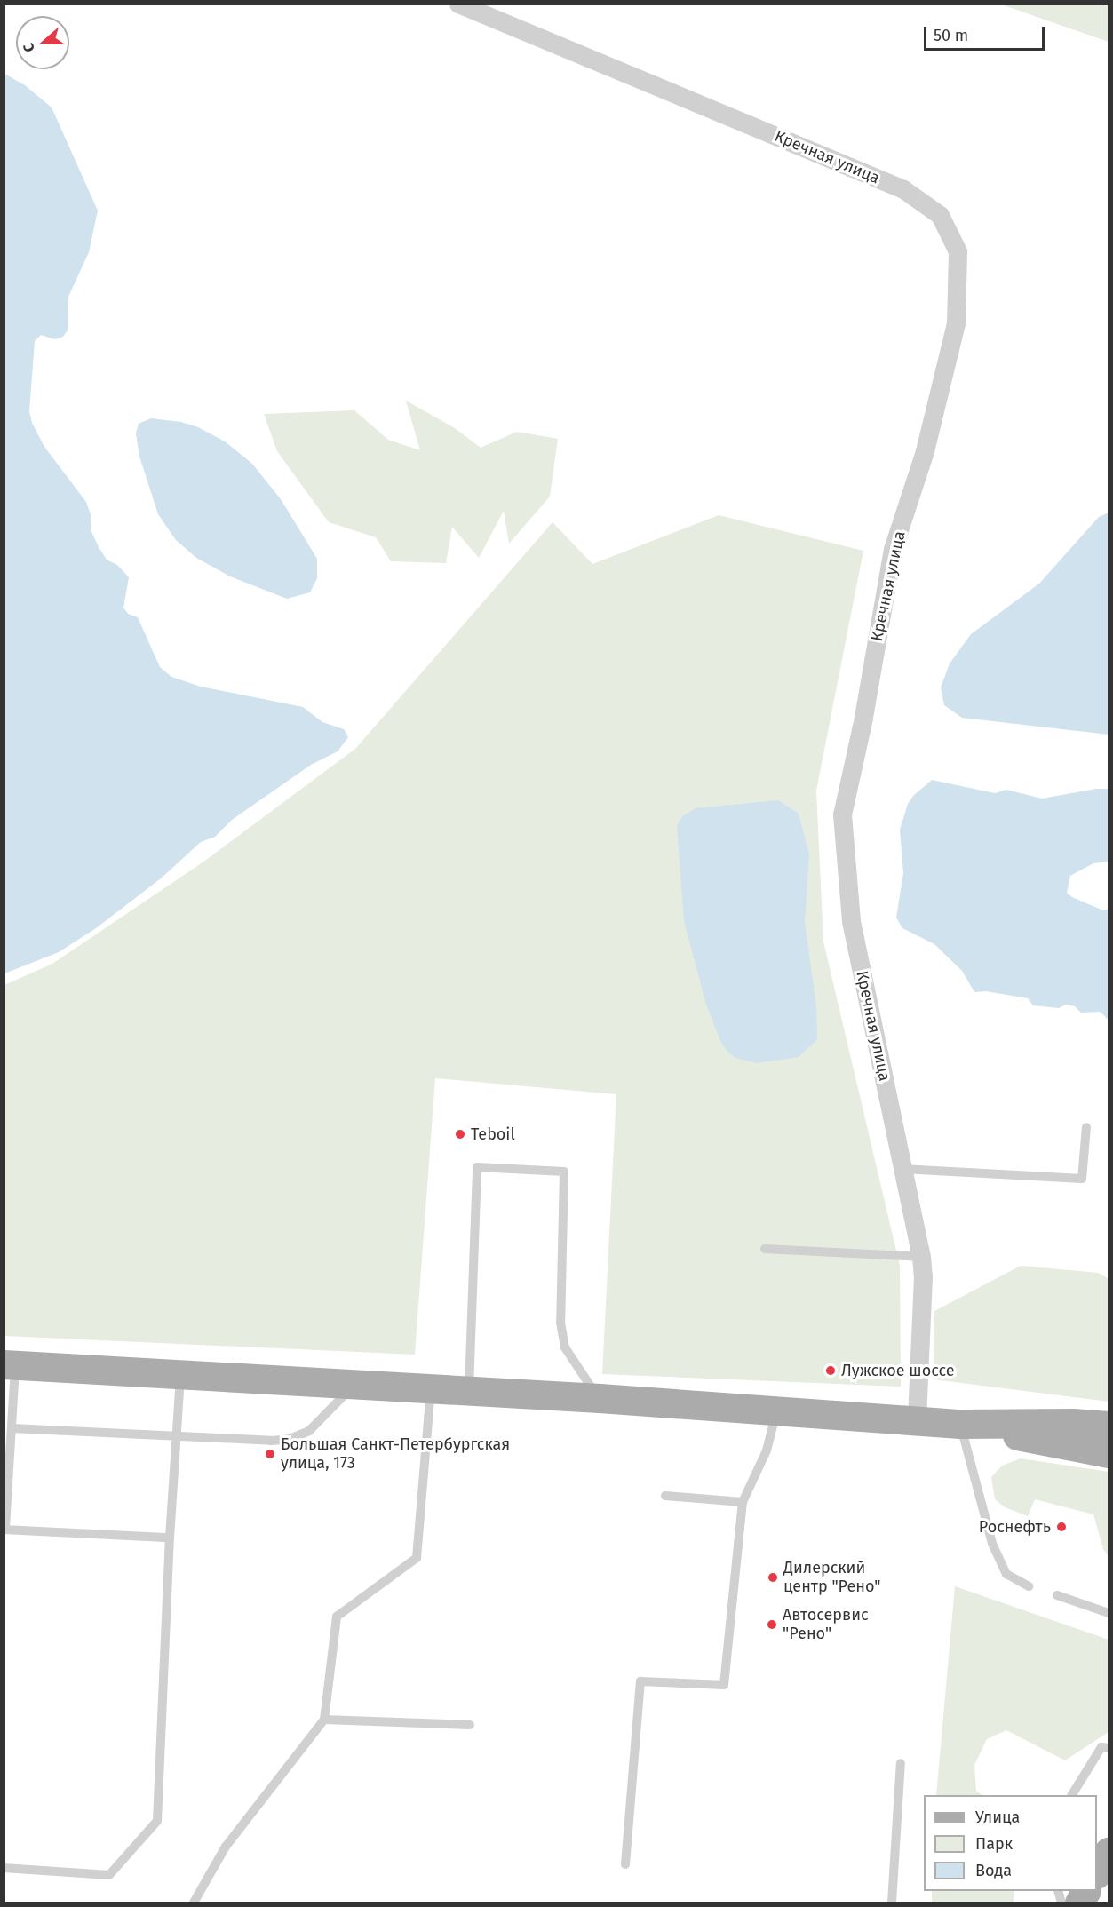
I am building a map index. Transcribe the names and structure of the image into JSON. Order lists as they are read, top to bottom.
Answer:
{
  "streets": {
    "street": ["Кречная улица"]
  },
  "places": [
    "Teboil",
    "Лужское шоссе",
    "Большая Санкт-Петербургская улица, 173",
    "Роснефть",
    "Дилерский центр \"Рено\"",
    "Автосервис \"Рено\""
  ],
  "legend": ["Улица", "Парк", "Вода"],
  "scale_bar": "50 m",
  "north": "left"
}
